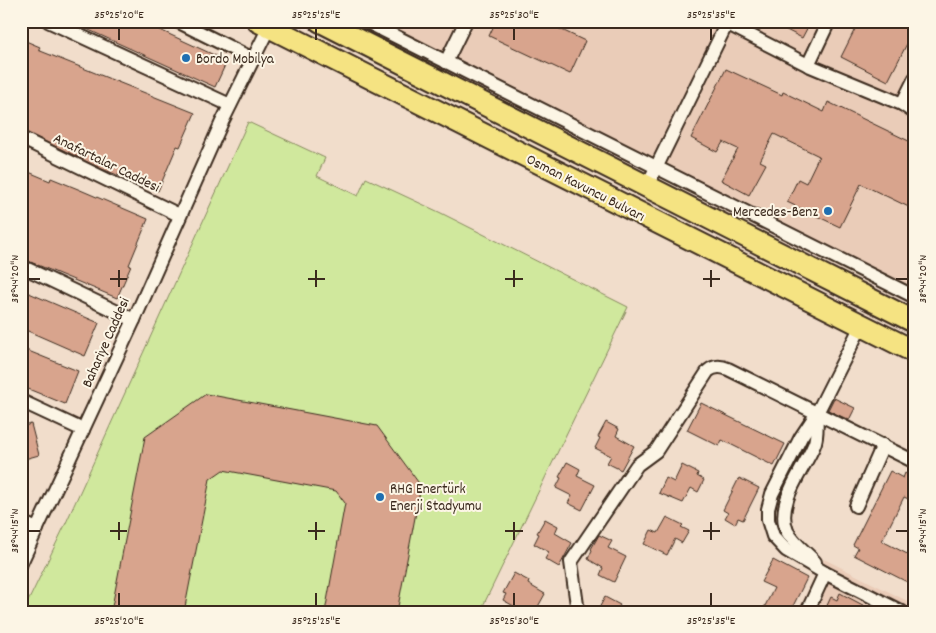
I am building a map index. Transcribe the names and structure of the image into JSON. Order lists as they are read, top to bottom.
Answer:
{
  "streets": {
    "highway": ["Osman Kavuncu Bulvarı"],
    "street": ["Anafartalar Caddesi", "Bahariye Caddesi"]
  },
  "crossings": [
    ["Anafartalar Caddesi", "Bahariye Caddesi"],
    ["Osman Kavuncu Bulvarı", "Bahariye Caddesi"]
  ],
  "places": ["Bordo Mobilya", "Mercedes-Benz", "RHG Enertürk Enerji Stadyumu"],
  "coordinates": [
    "35°25'20\"E",
    "35°25'25\"E",
    "35°25'30\"E",
    "35°25'35\"E",
    "38°44'20\"N",
    "38°44'15\"N"
  ]
}
